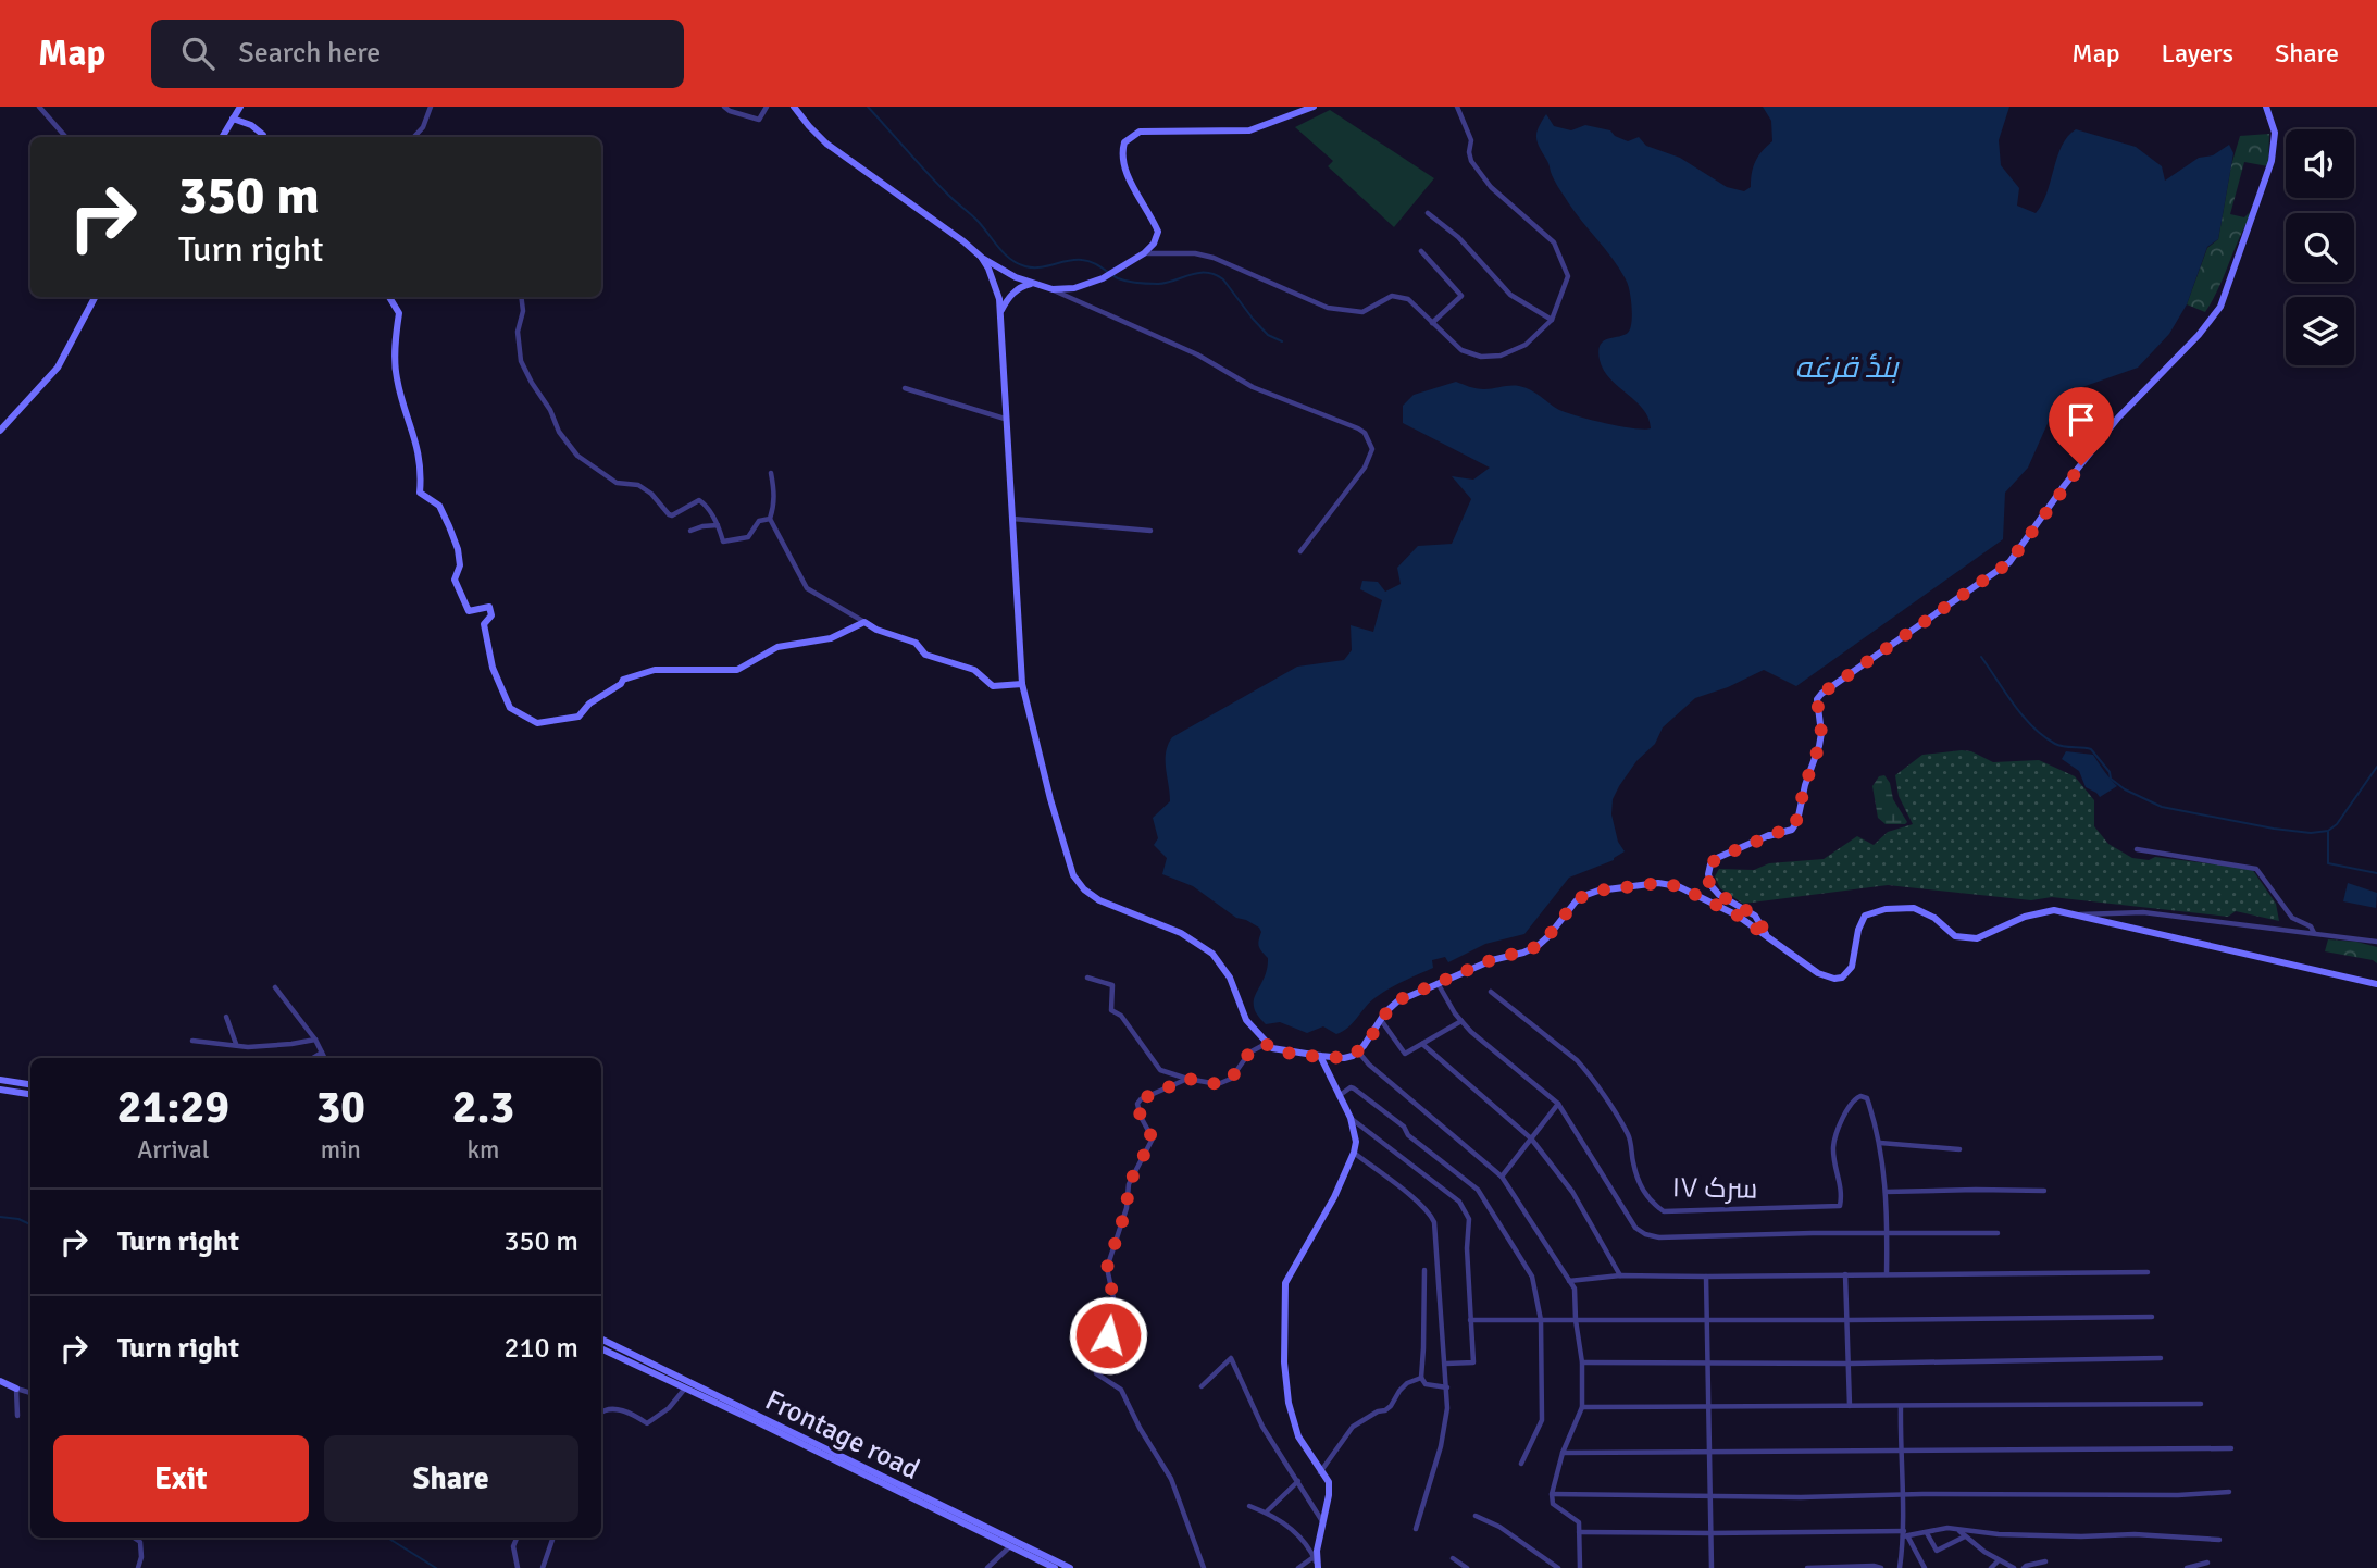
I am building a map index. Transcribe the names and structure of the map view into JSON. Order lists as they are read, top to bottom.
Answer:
{
  "streets": {
    "main road": ["Frontage road"],
    "street": ["سرک ۱۷"]
  },
  "water": ["بندٔ قرغه"],
  "page": {
    "header": "Map",
    "search": "Search here",
    "nav": ["Map", "Layers", "Share"],
    "turn": ["350 m", "Turn right"],
    "eta": [
      "21:29",
      "Arrival",
      "30",
      "min",
      "2.3",
      "km"
    ],
    "list": [
      {
        "name": "Turn right",
        "value": "350 m"
      },
      {
        "name": "Turn right",
        "value": "210 m"
      }
    ],
    "buttons": ["Exit", "Share"]
  }
}
